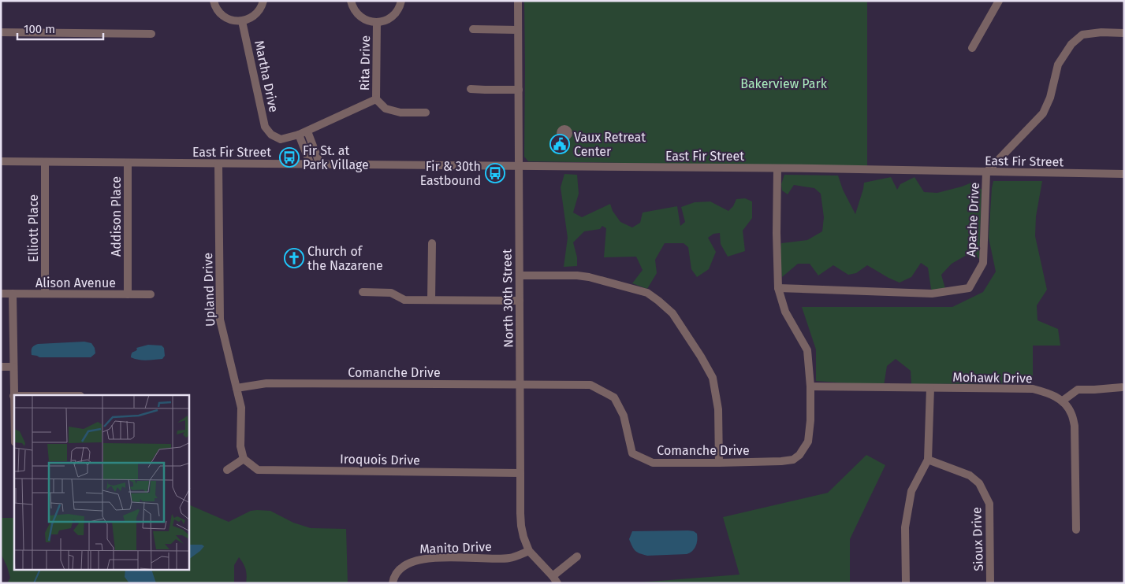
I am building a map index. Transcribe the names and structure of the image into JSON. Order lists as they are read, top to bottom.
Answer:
{
  "streets": {
    "street": [
      "Rita Drive",
      "Martha Drive",
      "East Fir Street",
      "Addison Place",
      "Apache Drive",
      "Elliott Place",
      "Alison Avenue",
      "Upland Drive",
      "North 30th Street",
      "Comanche Drive",
      "Mohawk Drive",
      "Iroquois Drive",
      "Sioux Drive",
      "Manito Drive"
    ]
  },
  "crossings": [
    ["Rita Drive", "Martha Drive"],
    ["East Fir Street", "Addison Place"],
    ["East Fir Street", "Apache Drive"],
    ["East Fir Street", "Elliott Place"],
    ["East Fir Street", "Upland Drive"],
    ["East Fir Street", "North 30th Street"],
    ["East Fir Street", "Comanche Drive"],
    ["Addison Place", "Alison Avenue"],
    ["Apache Drive", "Comanche Drive"],
    ["Elliott Place", "Alison Avenue"],
    ["Upland Drive", "Comanche Drive"],
    ["Upland Drive", "Iroquois Drive"],
    ["North 30th Street", "Comanche Drive"],
    ["North 30th Street", "Iroquois Drive"],
    ["North 30th Street", "Manito Drive"],
    ["Comanche Drive", "Mohawk Drive"]
  ],
  "parks": ["Bakerview Park"],
  "places": {
    "public building": ["Vaux Retreat Center"],
    "bus stop": ["Fir St. at Park Village", "Fir & 30th Eastbound"],
    "church": ["Church of the Nazarene"]
  },
  "scale_bar": "100 m"
}
